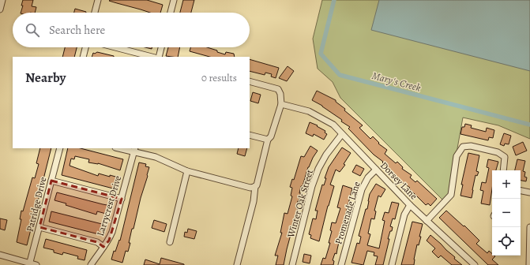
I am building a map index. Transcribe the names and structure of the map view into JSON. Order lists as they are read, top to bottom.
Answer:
{
  "streets": {
    "street": [
      "Dorsey Lane",
      "Winter Oak Street",
      "Patridge Drive",
      "Larrycrest Drive",
      "Promenade Lane"
    ]
  },
  "crossings": [
    ["Dorsey Lane", "Winter Oak Street"],
    ["Dorsey Lane", "Promenade Lane"]
  ],
  "water": ["Mary's Creek"],
  "page": {
    "search": "Search here",
    "heading": ["Nearby", "0 results"],
    "map_buttons": ["+", "−"]
  }
}
